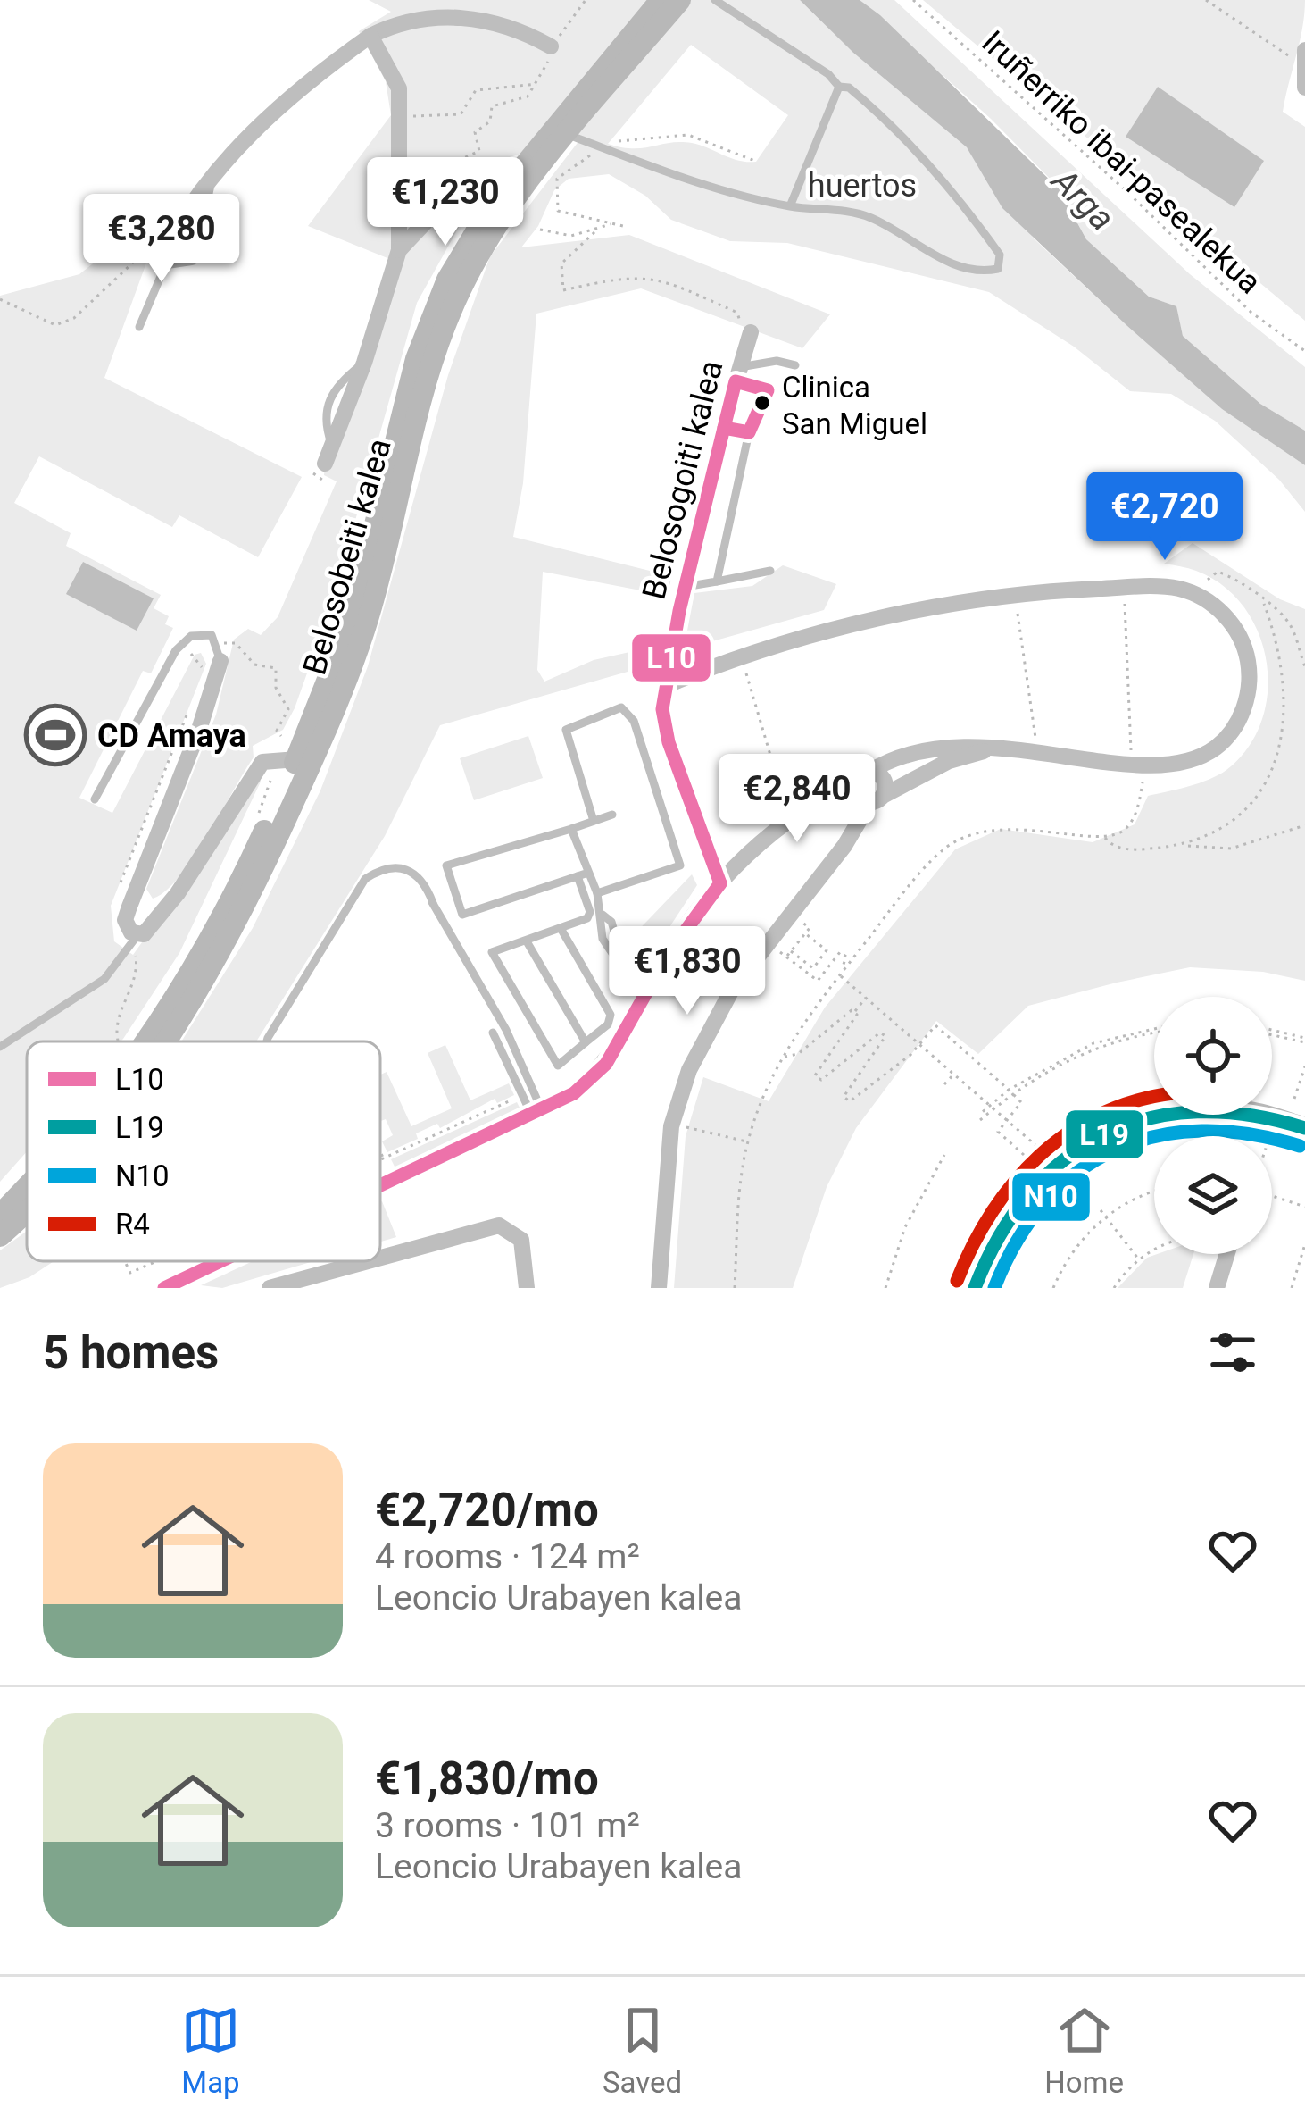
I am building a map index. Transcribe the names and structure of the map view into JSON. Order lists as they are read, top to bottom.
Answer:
{
  "streets": {
    "main road": ["Belosobeiti kalea"],
    "street": ["Belosogoiti kalea"],
    "path": ["Iruñerriko ibai-pasealekua"]
  },
  "water": ["Arga"],
  "parks": ["huertos"],
  "places": {
    "other": ["Clinica San Miguel"],
    "sports": ["CD Amaya"]
  },
  "lines": [
    "transit line L10",
    "transit line R4",
    "transit line L19",
    "transit line N10"
  ],
  "legend": [
    "L10",
    "L19",
    "N10",
    "R4"
  ],
  "page": {
    "price": [
      "€1,230",
      "€3,280",
      "€2,720",
      "€2,840",
      "€1,830"
    ],
    "heading": "5 homes",
    "list": [
      {
        "name": "€2,720/mo",
        "note": "4 rooms · 124 m² · Leoncio Urabayen kalea"
      },
      {
        "name": "€1,830/mo",
        "note": "3 rooms · 101 m² · Leoncio Urabayen kalea"
      }
    ],
    "tabs": ["Map", "Saved", "Home"]
  }
}
